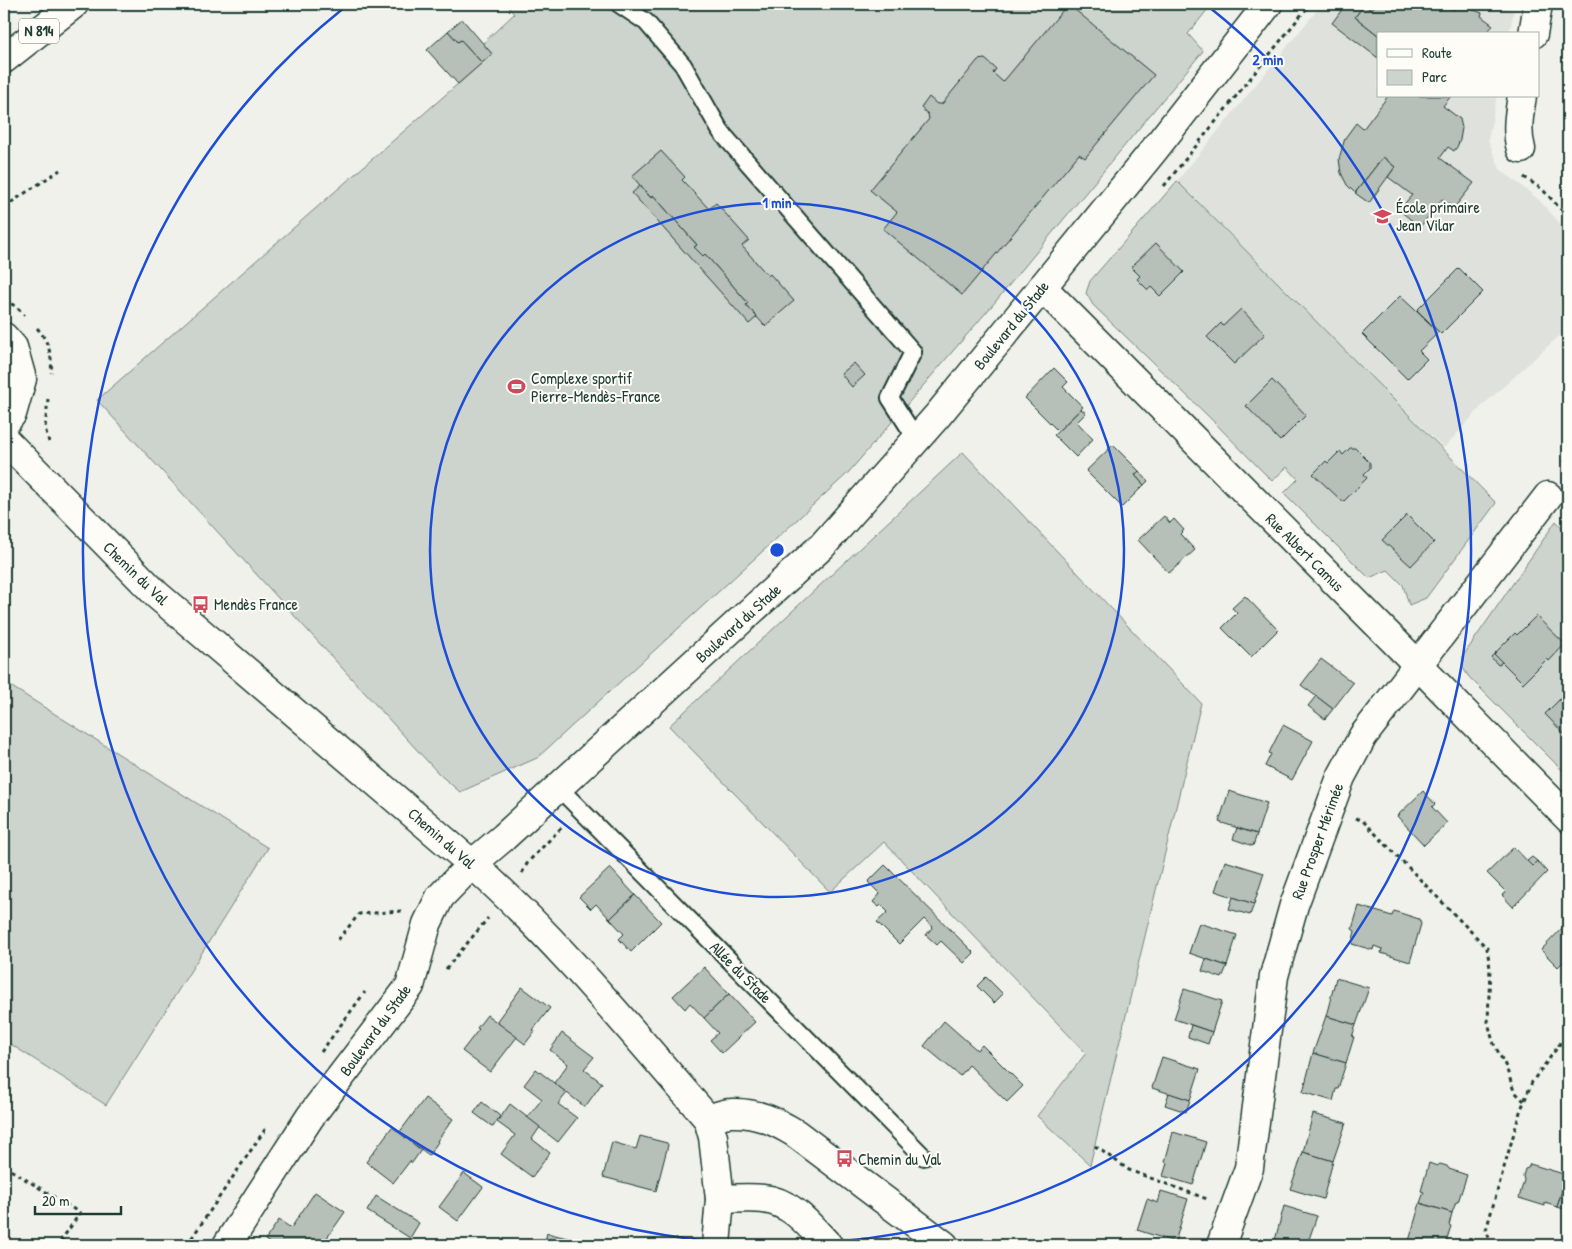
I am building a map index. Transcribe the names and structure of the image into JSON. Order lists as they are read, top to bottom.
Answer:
{
  "streets": {
    "main road": [
      "N 814",
      "Boulevard du Stade",
      "Rue Albert Camus",
      "Chemin du Val",
      "Rue Prosper Mérimée"
    ],
    "lane": ["Allée du Stade"]
  },
  "crossings": [
    ["Boulevard du Stade", "Rue Albert Camus"],
    ["Boulevard du Stade", "Chemin du Val"],
    ["Boulevard du Stade", "Allée du Stade"],
    ["Rue Albert Camus", "Rue Prosper Mérimée"]
  ],
  "places": {
    "school or university": ["École primaire Jean Vilar"],
    "sports": ["Complexe sportif Pierre-Mendès-France"],
    "bus stop": ["Mendès France", "Chemin du Val"]
  },
  "legend": ["Route", "Parc"],
  "scale_bar": "20 m",
  "rings": ["2 min", "1 min"]
}
